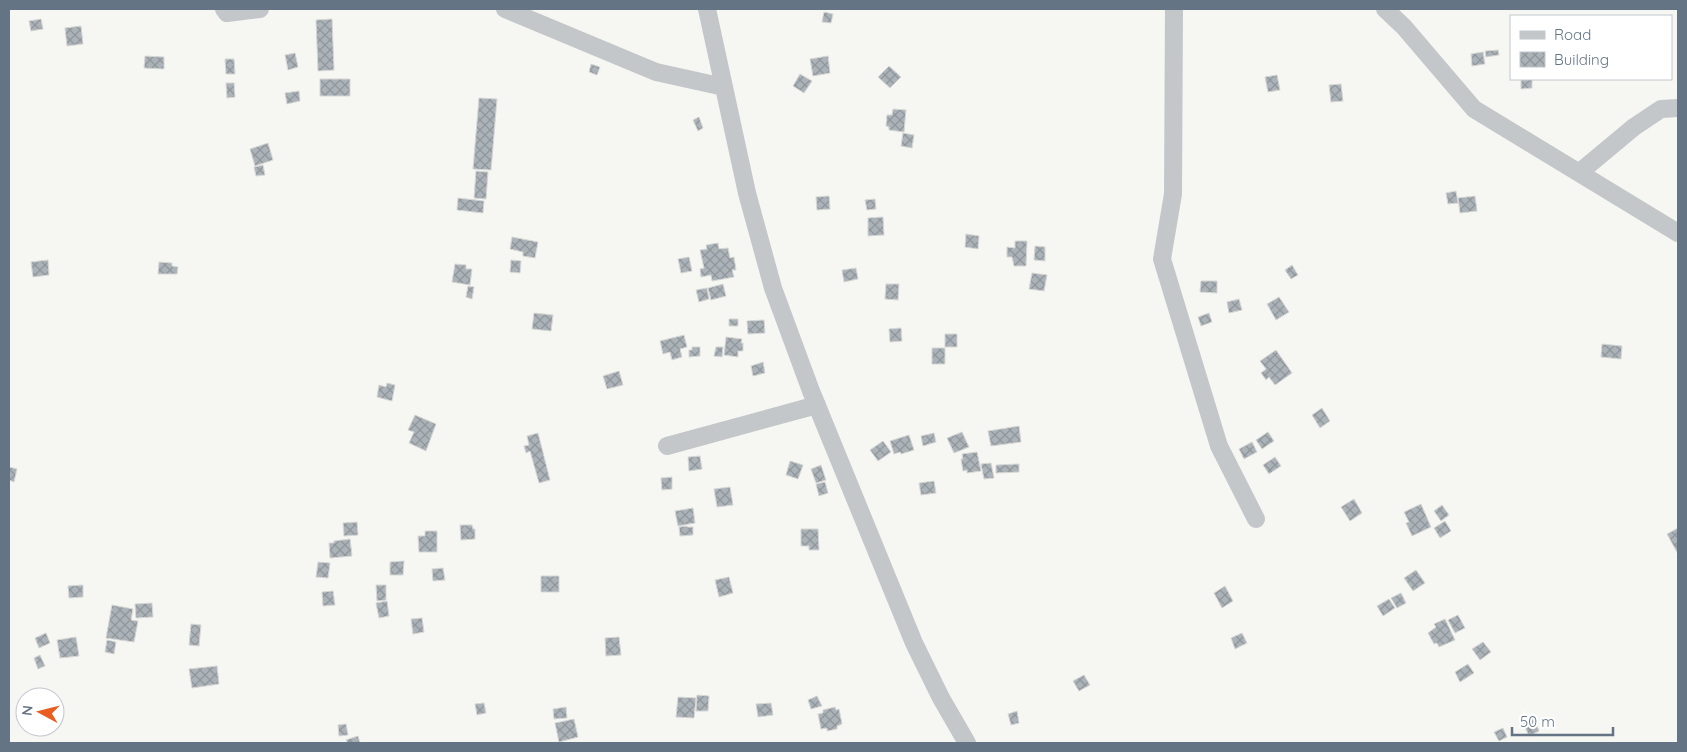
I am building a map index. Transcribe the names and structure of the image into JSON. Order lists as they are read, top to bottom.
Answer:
{
  "legend": ["Road", "Building"],
  "scale_bar": "50 m",
  "north": "left"
}
